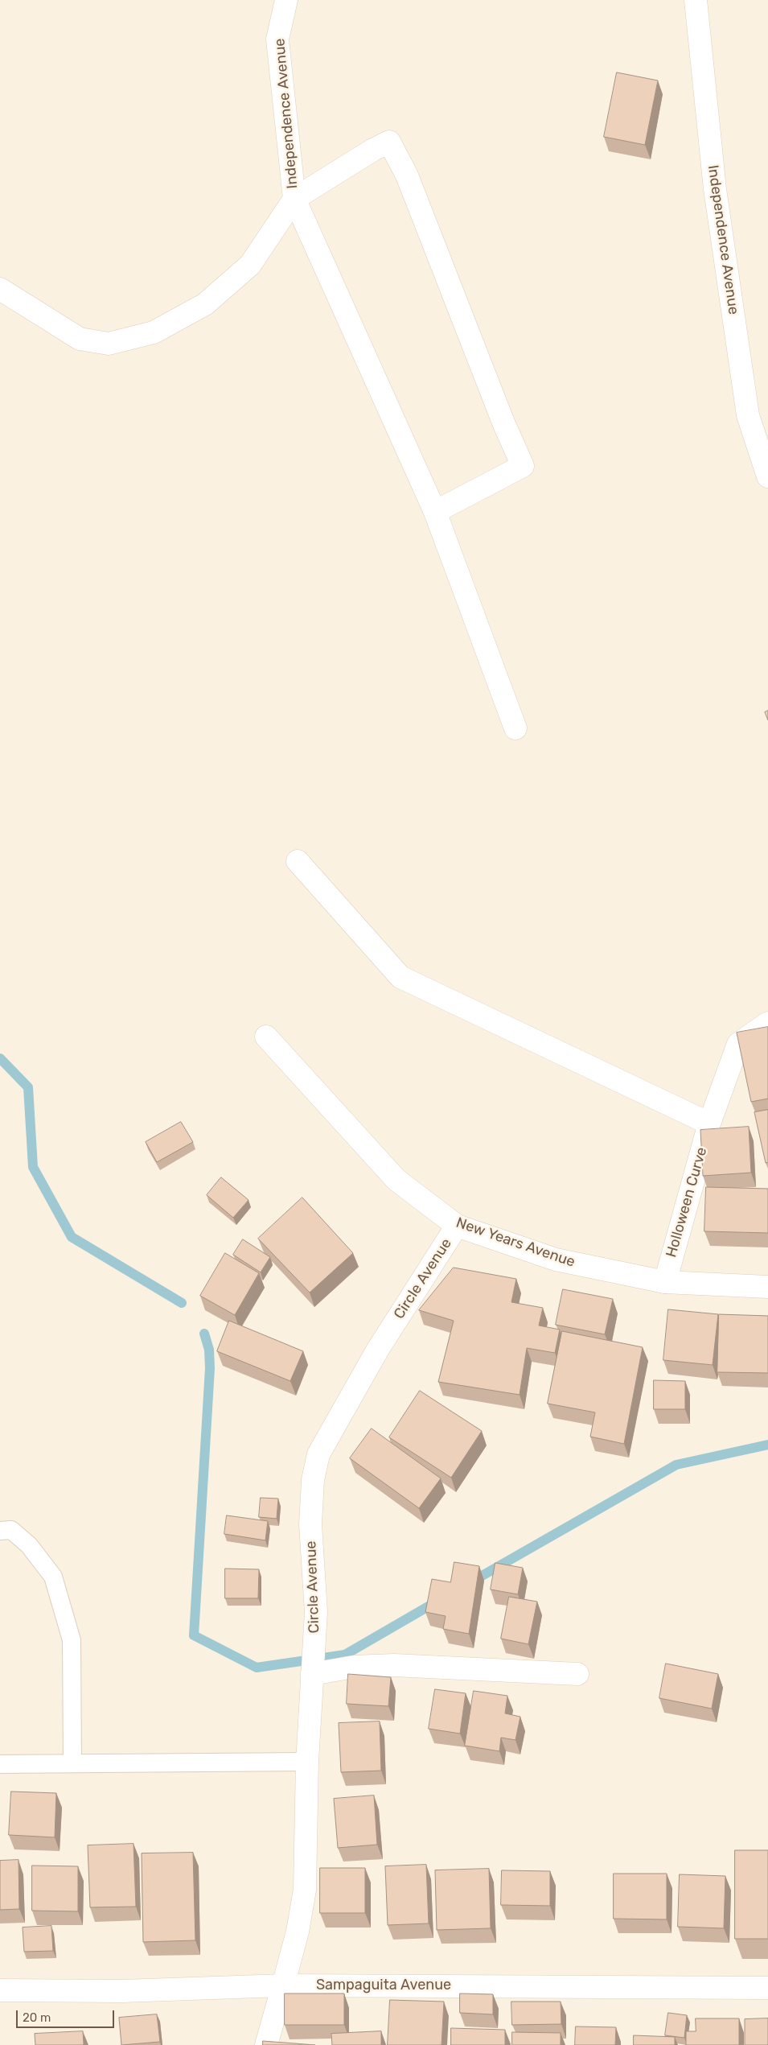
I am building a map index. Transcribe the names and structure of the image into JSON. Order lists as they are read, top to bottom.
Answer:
{
  "streets": {
    "street": [
      "Independence Avenue",
      "Holloween Curve",
      "New Years Avenue",
      "Circle Avenue",
      "Sampaguita Avenue"
    ]
  },
  "crossings": [
    ["Holloween Curve", "New Years Avenue"],
    ["New Years Avenue", "Circle Avenue"],
    ["Circle Avenue", "Sampaguita Avenue"]
  ],
  "scale_bar": "20 m"
}
